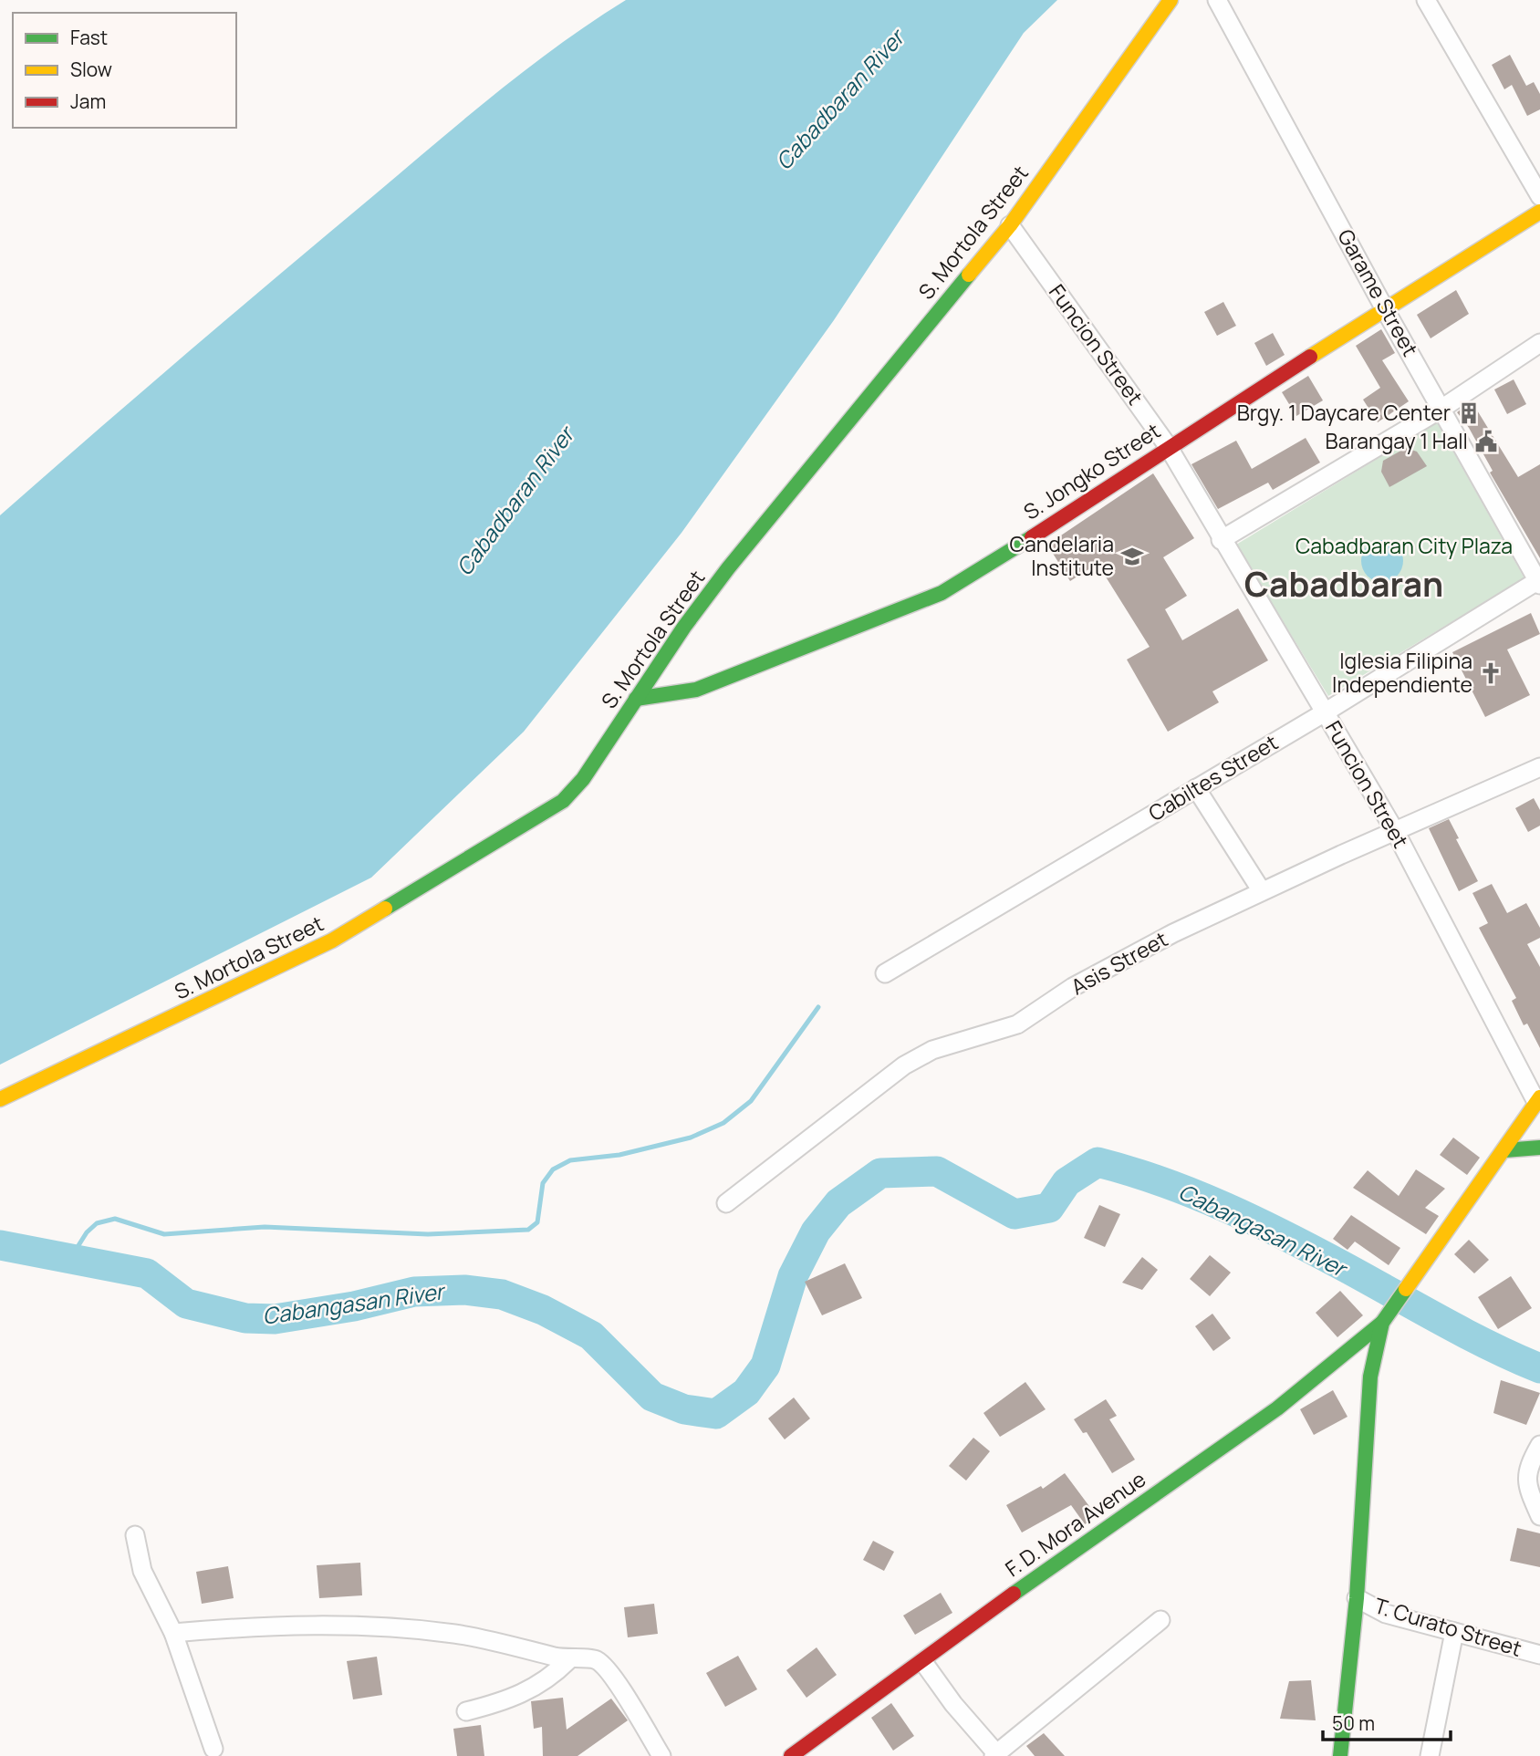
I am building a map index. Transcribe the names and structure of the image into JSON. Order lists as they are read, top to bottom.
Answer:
{
  "streets": {
    "street": [
      "S. Mortola Street",
      "Garame Street",
      "Funcion Street",
      "S. Jongko Street",
      "Cabiltes Street",
      "Asis Street",
      "F. D. Mora Avenue",
      "T. Curato Street"
    ]
  },
  "crossings": [
    ["S. Mortola Street", "Funcion Street"],
    ["S. Mortola Street", "S. Jongko Street"],
    ["Garame Street", "S. Jongko Street"],
    ["Garame Street", "Cabiltes Street"],
    ["Funcion Street", "S. Jongko Street"],
    ["Funcion Street", "Cabiltes Street"],
    ["Funcion Street", "Asis Street"]
  ],
  "districts": ["Cabadbaran"],
  "water": ["Cabadbaran River", "Cabangasan River"],
  "parks": ["Cabadbaran City Plaza"],
  "places": {
    "building": ["Brgy. 1 Daycare Center"],
    "public building": ["Barangay 1 Hall"],
    "school or university": ["Candelaria Institute"],
    "church": ["Iglesia Filipina Independiente"]
  },
  "legend": ["Fast", "Slow", "Jam"],
  "scale_bar": "50 m"
}
